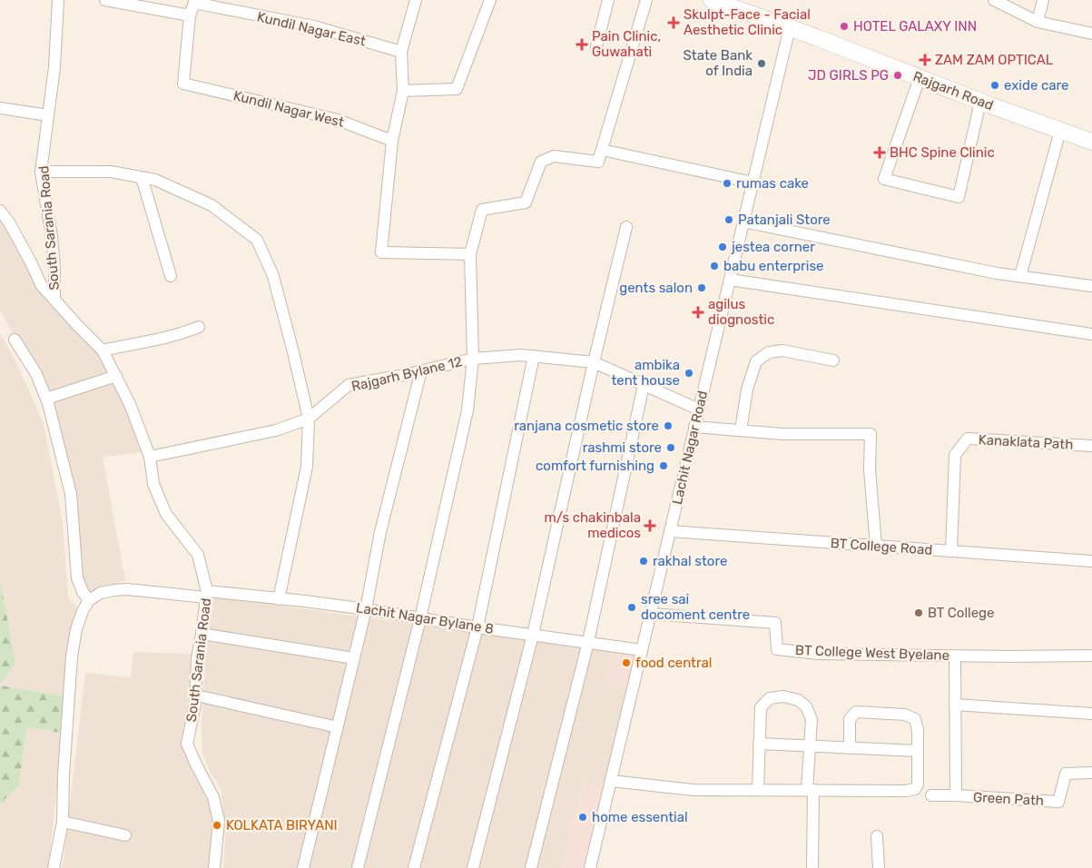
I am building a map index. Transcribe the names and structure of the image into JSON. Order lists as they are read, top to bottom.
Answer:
{
  "streets": {
    "main road": ["Rajgarh Road"],
    "street": [
      "Kundil Nagar East",
      "Kundil Nagar West",
      "South Sarania Road",
      "Rajgarh Bylane 12",
      "Kanaklata Path",
      "Lachit Nagar Road",
      "BT College Road",
      "Lachit Nagar Bylane 8",
      "BT College West Byelane",
      "Green Path"
    ]
  },
  "crossings": [
    ["Rajgarh Road", "Lachit Nagar Road"],
    ["South Sarania Road", "Rajgarh Bylane 12"],
    ["South Sarania Road", "Lachit Nagar Bylane 8"],
    ["Kanaklata Path", "BT College Road"],
    ["Lachit Nagar Road", "BT College Road"],
    ["Lachit Nagar Road", "Lachit Nagar Bylane 8"],
    ["Lachit Nagar Road", "BT College West Byelane"]
  ],
  "places": {
    "health": [
      "Skulpt-Face - Facial Aesthetic Clinic",
      "Pain Clinic, Guwahati",
      "ZAM ZAM OPTICAL",
      "BHC Spine Clinic",
      "agilus diognostic",
      "m/s chakinbala medicos"
    ],
    "other": [
      "HOTEL GALAXY INN",
      "State Bank of India",
      "JD GIRLS PG",
      "exide care",
      "rumas cake",
      "Patanjali Store",
      "jestea corner",
      "babu enterprise",
      "gents salon",
      "ambika tent house",
      "ranjana cosmetic store",
      "rashmi store",
      "comfort furnishing",
      "rakhal store",
      "sree sai docoment centre",
      "BT College",
      "food central",
      "home essential",
      "KOLKATA BIRYANI"
    ]
  }
}
